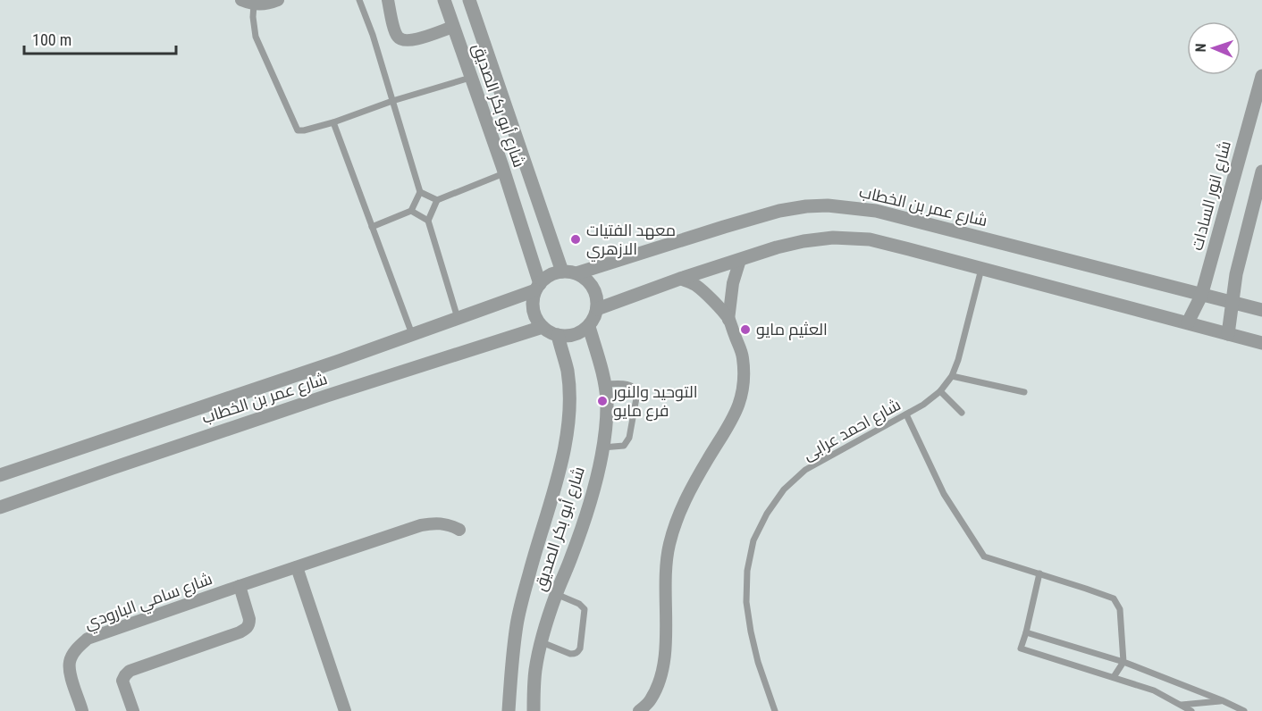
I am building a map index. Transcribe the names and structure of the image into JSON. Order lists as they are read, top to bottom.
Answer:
{
  "streets": {
    "street": [
      "شارع أبو بكر الصديق",
      "شارع انور السادات",
      "شارع عمر بن الخطاب",
      "شارع سامي البارودي"
    ],
    "lane": ["شارع احمد عرابى"]
  },
  "crossings": [
    ["شارع أبو بكر الصديق", "شارع عمر بن الخطاب"],
    ["شارع انور السادات", "شارع عمر بن الخطاب"]
  ],
  "places": ["معهد الفتيات الازهري", "العثيم مايو", "التوحيد والنور فرع مايو"],
  "scale_bar": "100 m",
  "north": "left"
}
